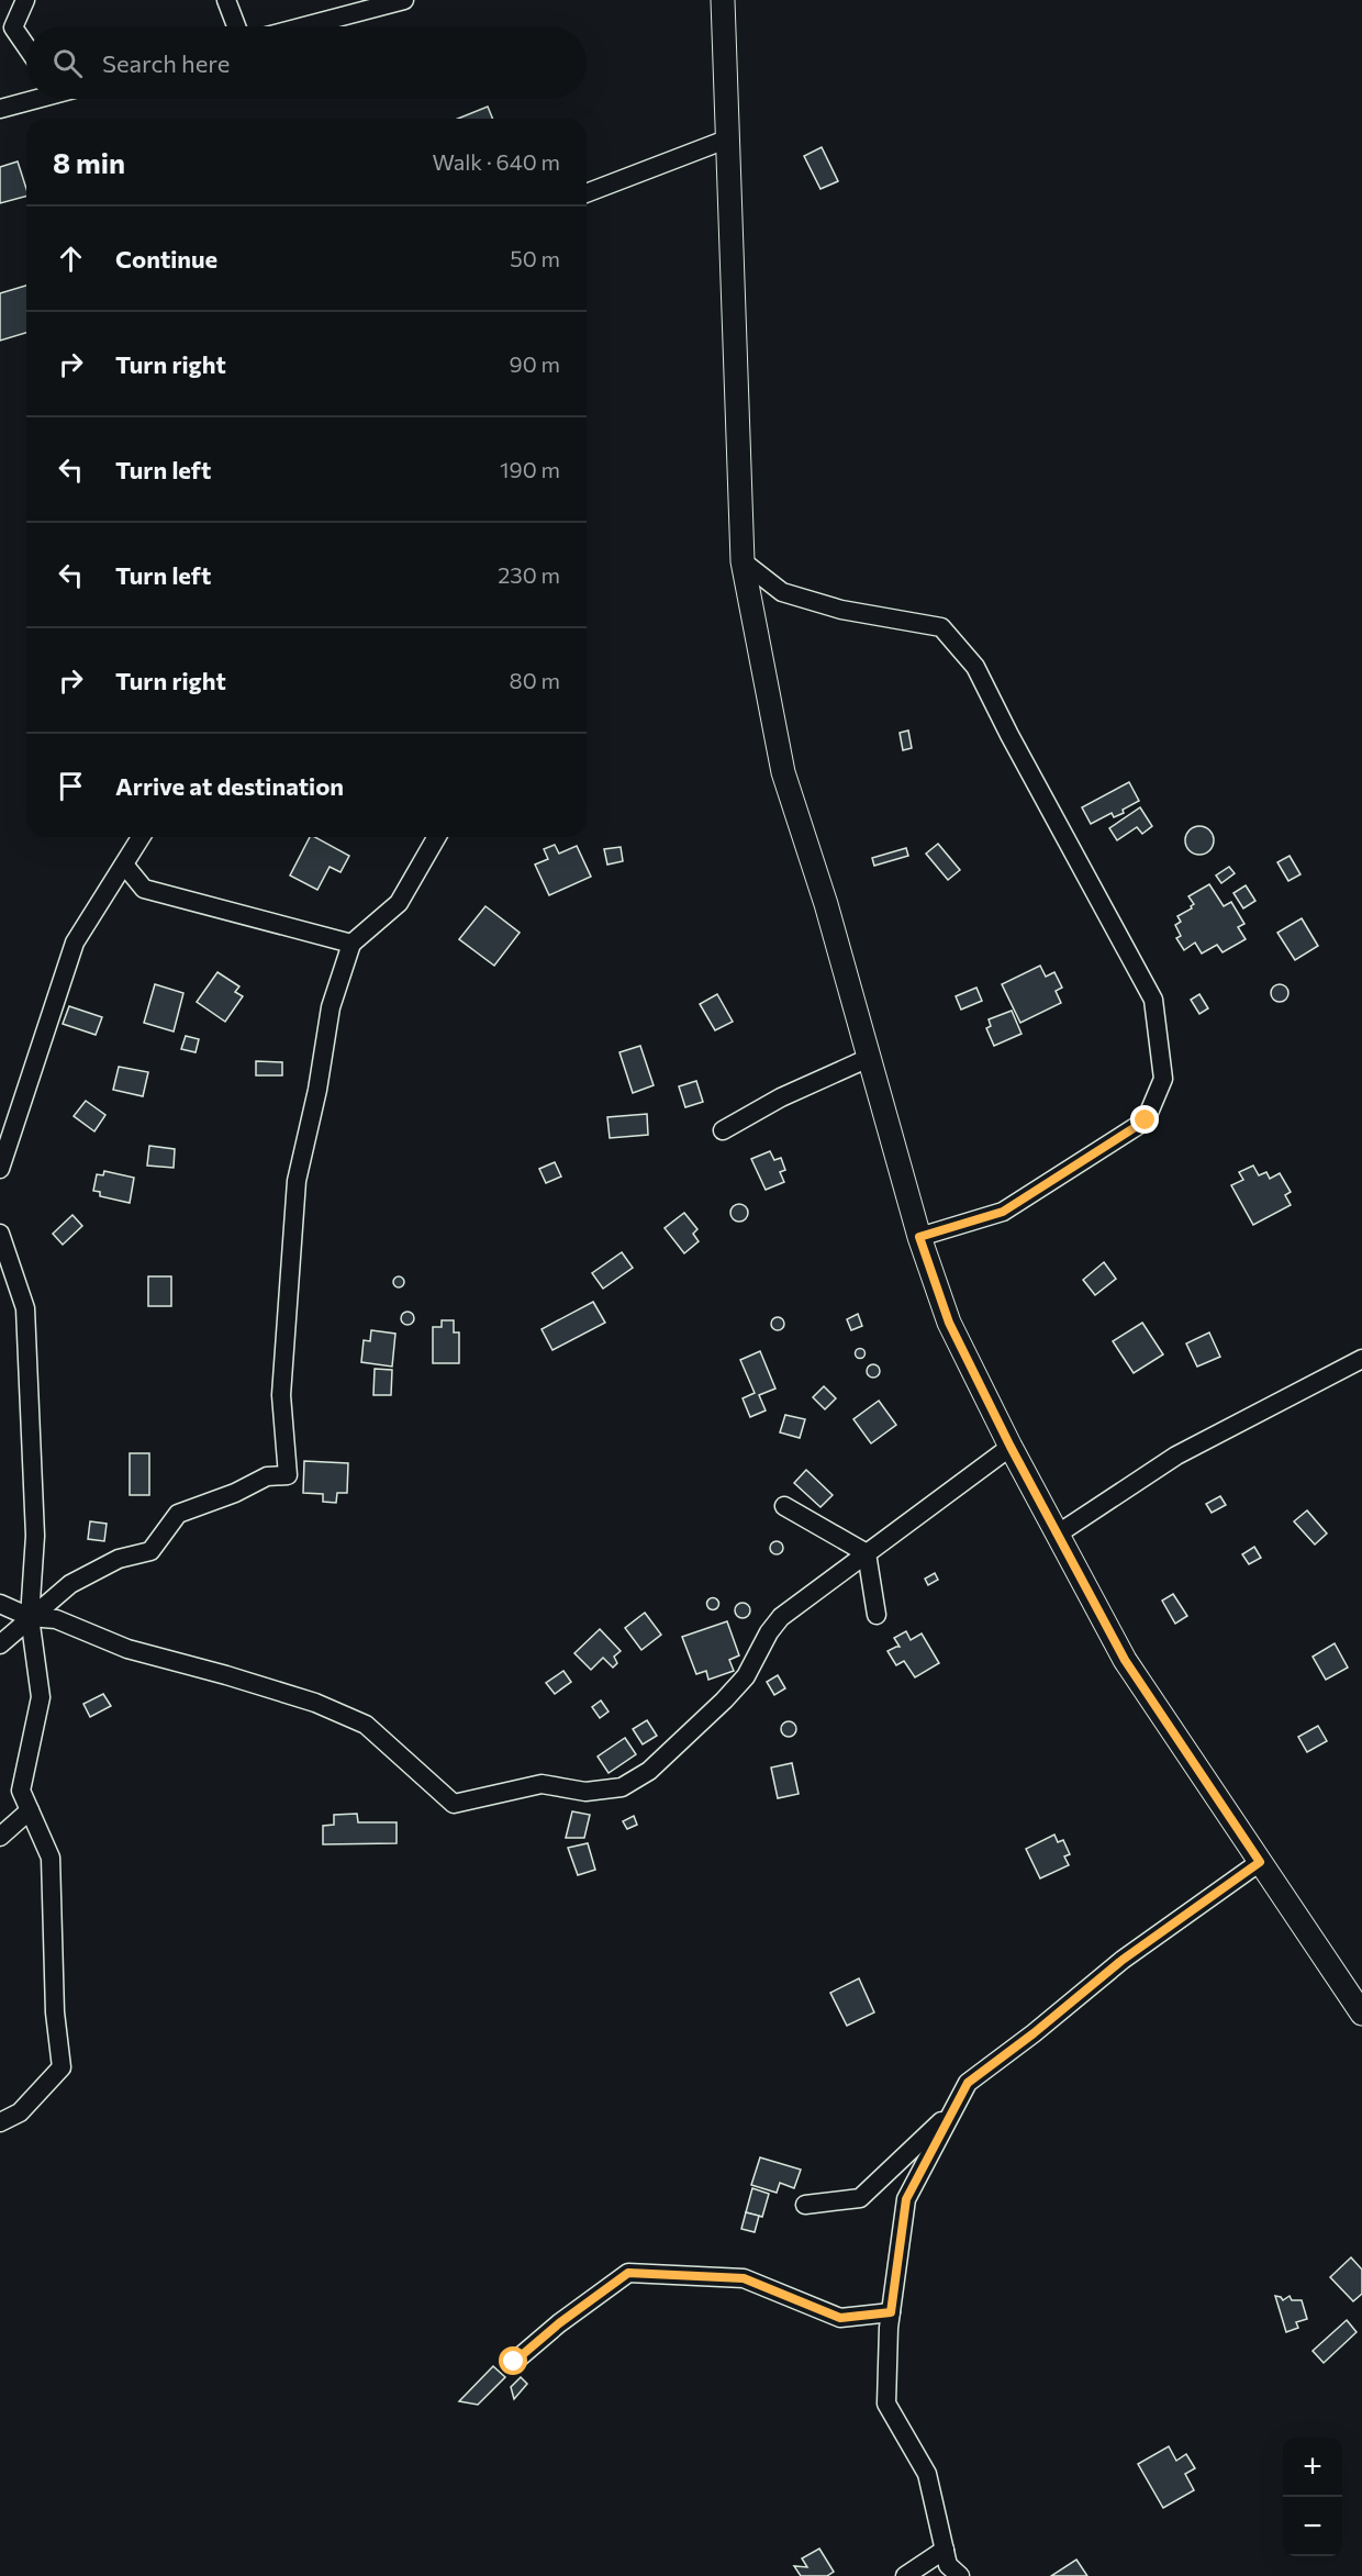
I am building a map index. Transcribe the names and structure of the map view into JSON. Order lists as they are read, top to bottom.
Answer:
{
  "page": {
    "search": "Search here",
    "heading": ["8 min", "Walk · 640 m"],
    "list": [
      ["Continue", "50 m"],
      ["Turn right", "90 m"],
      ["Turn left", "190 m"],
      ["Turn left", "230 m"],
      ["Turn right", "80 m"],
      "Arrive at destination"
    ],
    "map_buttons": ["+", "−"]
  }
}
